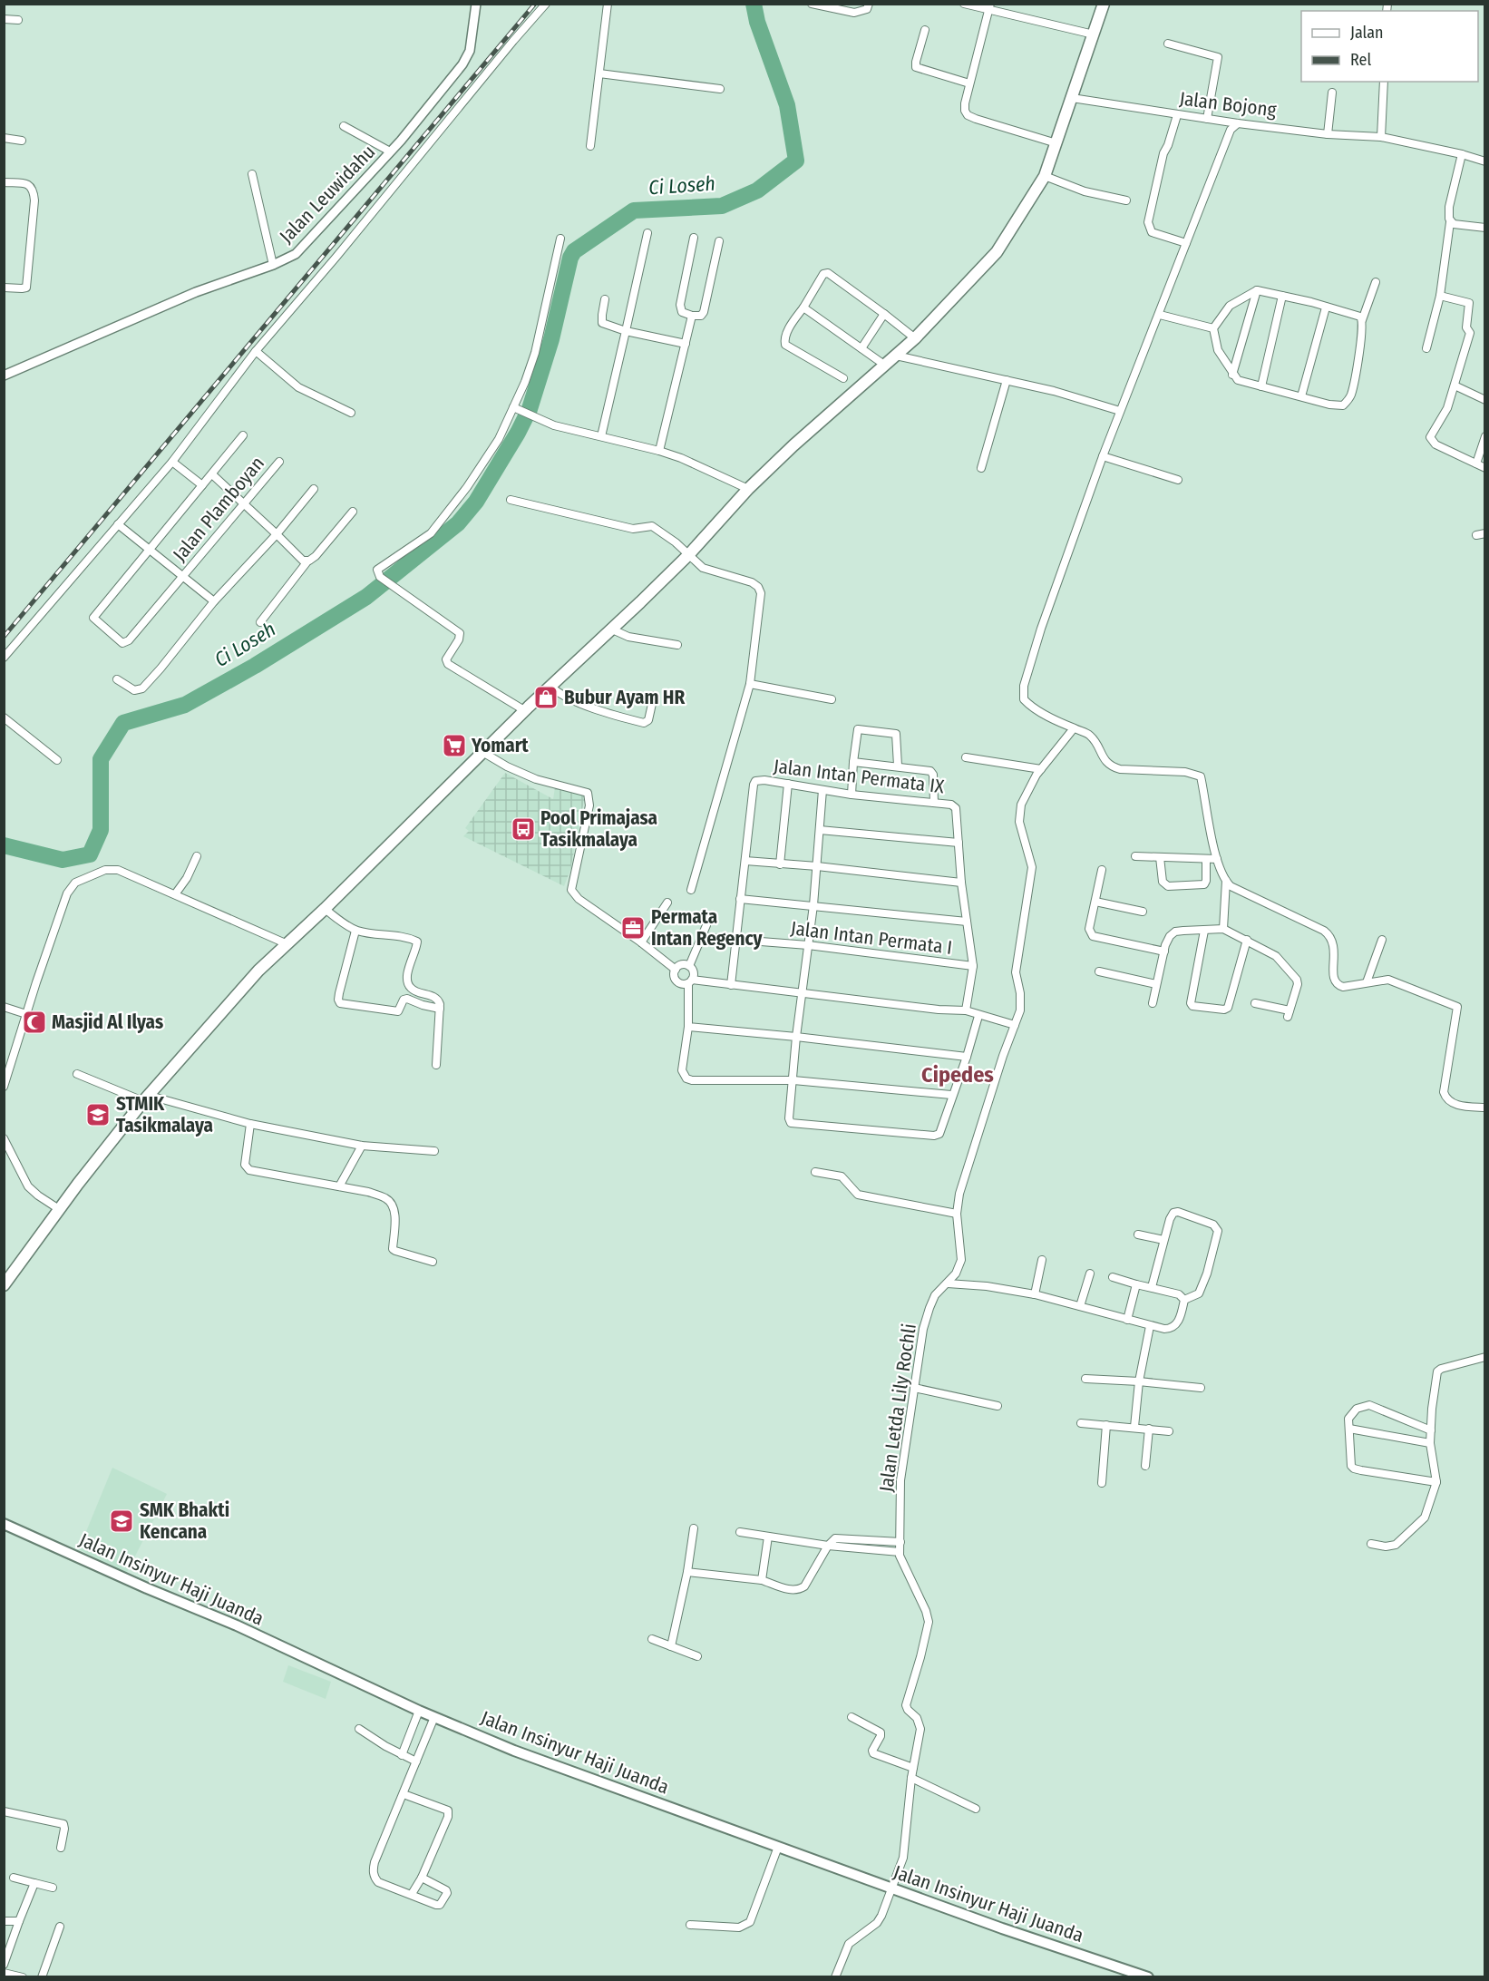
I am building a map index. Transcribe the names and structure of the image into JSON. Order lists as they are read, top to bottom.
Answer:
{
  "streets": {
    "main road": ["Jalan Insinyur Haji Juanda"],
    "street": [
      "Jalan Bojong",
      "Jalan Leuwidahu",
      "Jalan Plamboyan",
      "Jalan Intan Permata IX",
      "Jalan Intan Permata I",
      "Jalan Letda Lily Rochli"
    ]
  },
  "crossings": [
    ["Jalan Letda Lily Rochli", "Jalan Insinyur Haji Juanda"]
  ],
  "districts": ["Cipedes"],
  "water": ["Ci Loseh"],
  "places": {
    "shop": ["Bubur Ayam HR"],
    "supermarket": ["Yomart"],
    "bus stop": ["Pool Primajasa Tasikmalaya"],
    "office": ["Permata Intan Regency"],
    "mosque": ["Masjid Al Ilyas"],
    "school or university": ["STMIK Tasikmalaya", "SMK Bhakti Kencana"]
  },
  "legend": ["Jalan", "Rel"]
}
